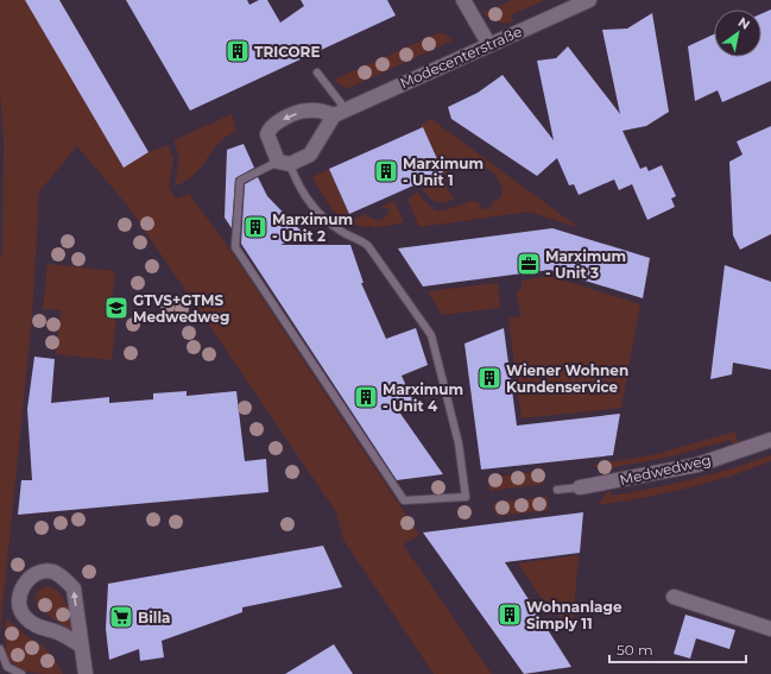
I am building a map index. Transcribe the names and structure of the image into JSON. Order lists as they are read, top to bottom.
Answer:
{
  "streets": {
    "street": ["Modecenterstraße", "Medwedweg"]
  },
  "places": {
    "building": [
      "TRICORE",
      "Marximum - Unit 1",
      "Marximum - Unit 2",
      "Wiener Wohnen Kundenservice",
      "Marximum - Unit 4",
      "Wohnanlage Simply 11"
    ],
    "office": ["Marximum - Unit 3"],
    "school or university": ["GTVS+GTMS Medwedweg"],
    "supermarket": ["Billa"]
  },
  "scale_bar": "50 m",
  "north": "top right"
}
